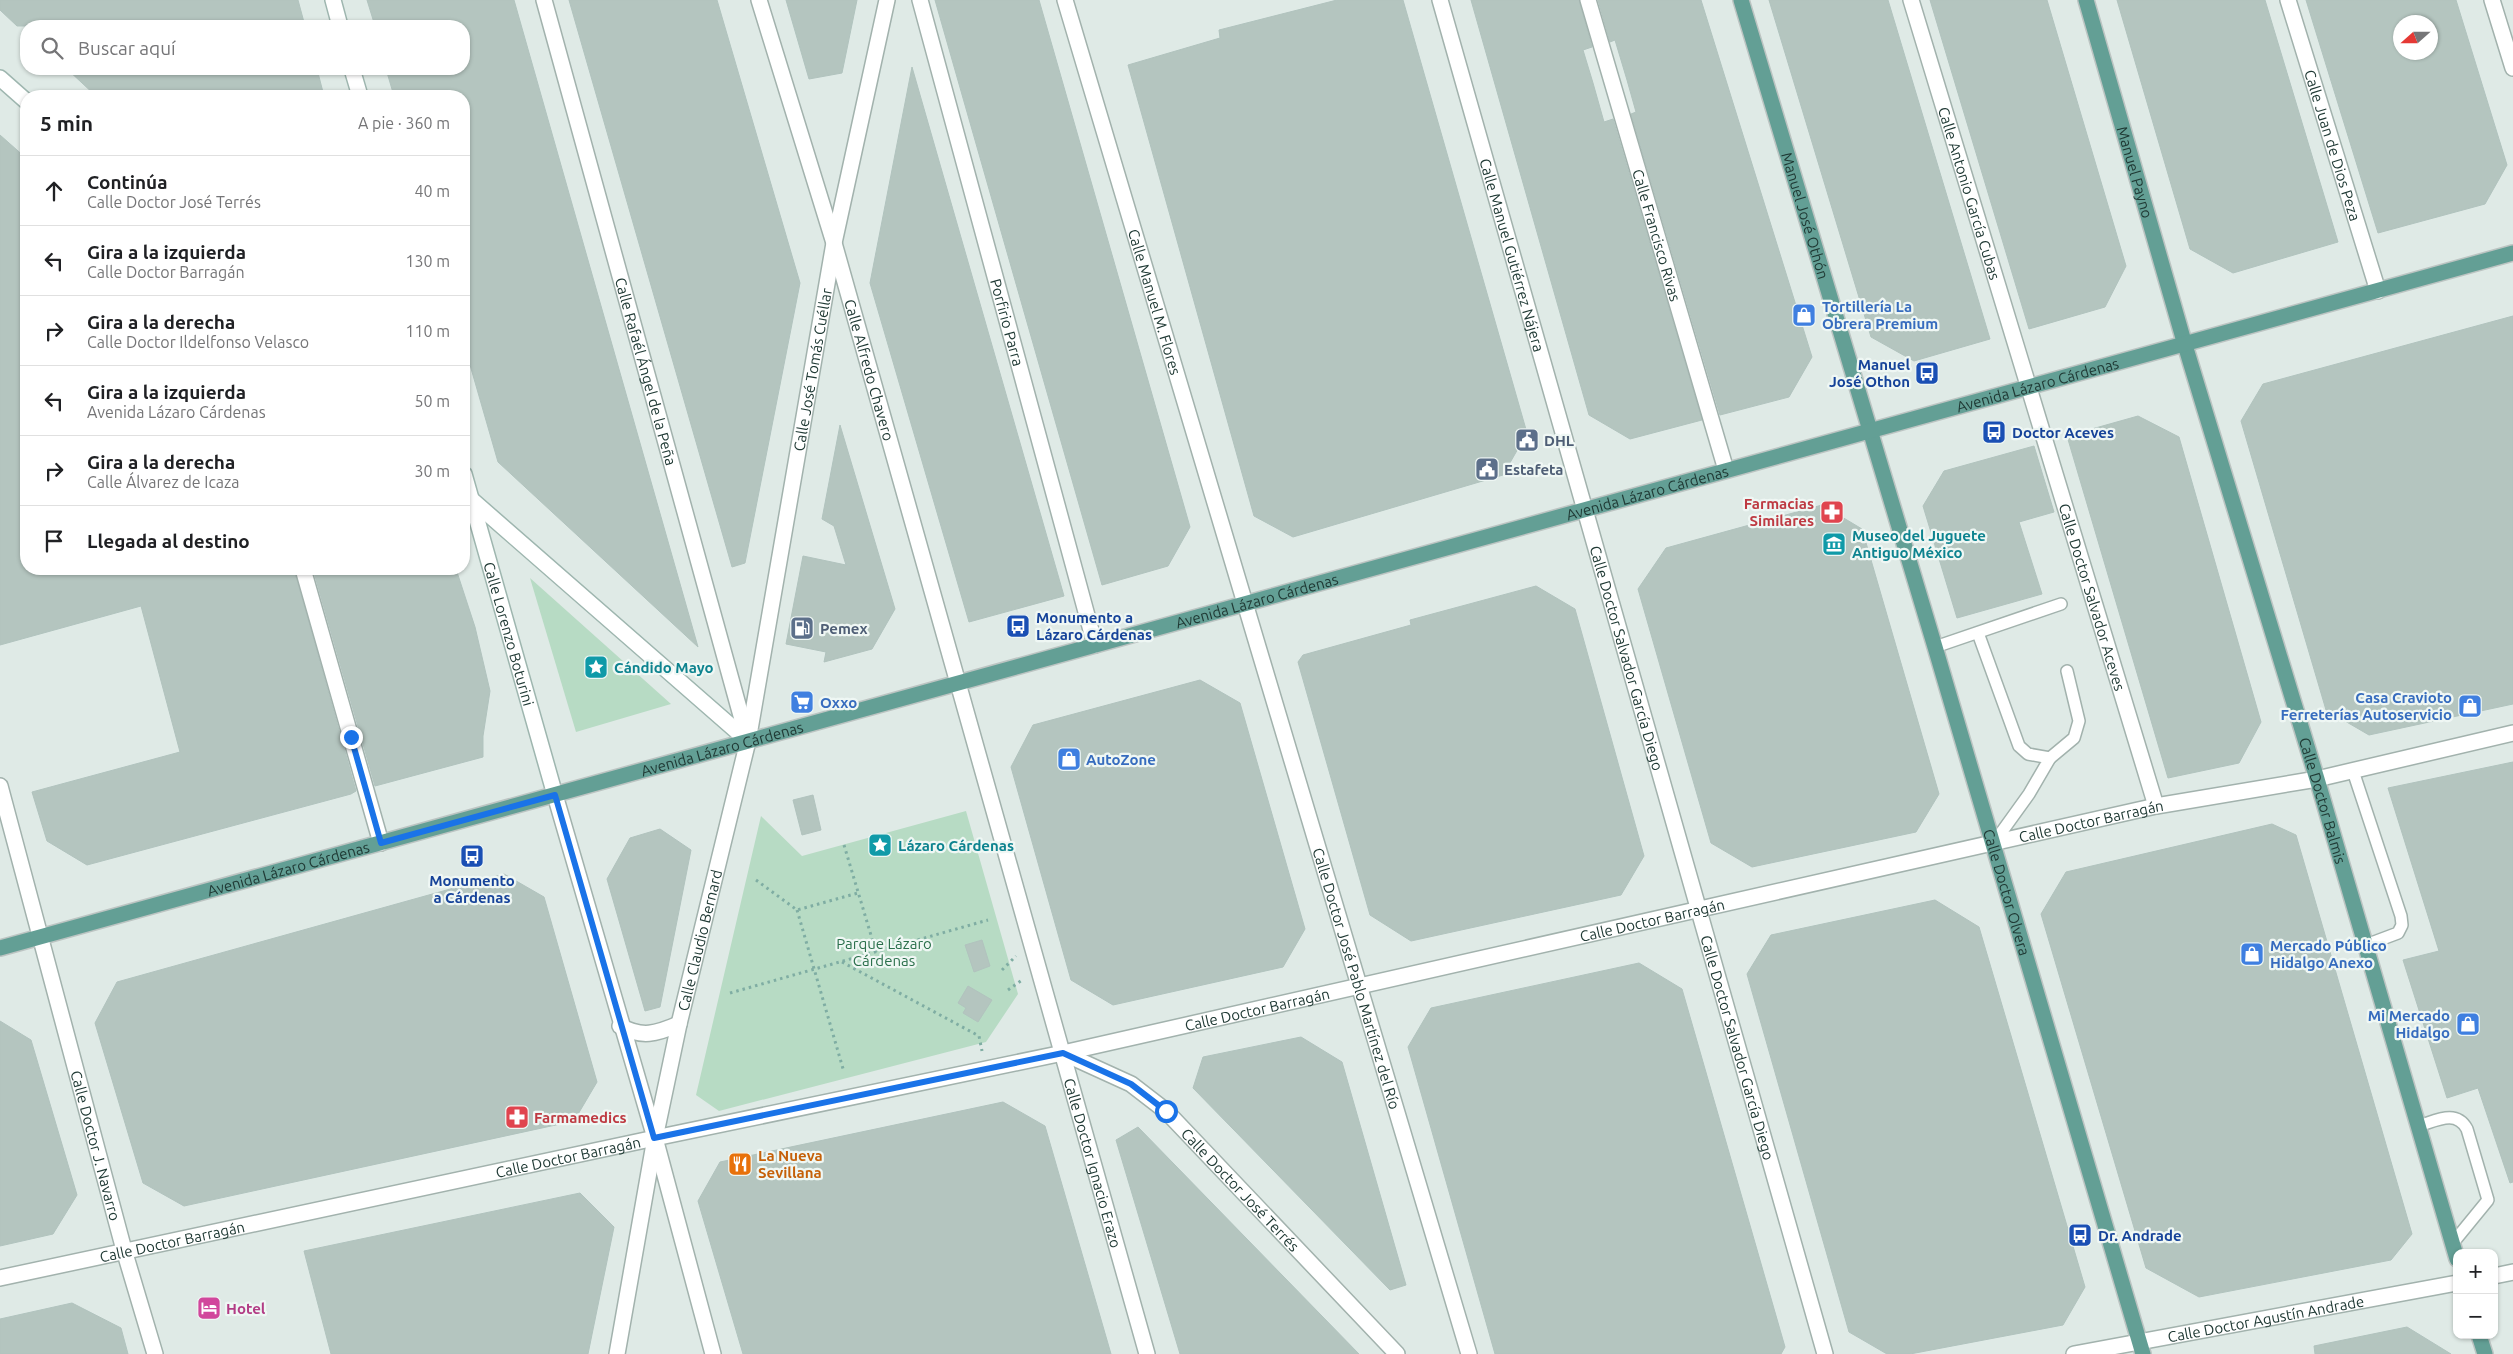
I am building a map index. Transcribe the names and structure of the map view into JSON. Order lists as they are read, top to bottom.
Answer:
{
  "streets": {
    "main road": [
      "Manuel Payno",
      "Manuel José Othón",
      "Avenida Lázaro Cárdenas",
      "Calle Doctor Balmis",
      "Calle Doctor Olvera"
    ],
    "street": [
      "Calle Juan de Dios Peza",
      "Calle Antonio García Cubas",
      "Calle Francisco Rivas",
      "Calle Manuel Gutiérrez Nájera",
      "Calle Manuel M. Flores",
      "Porfirio Parra",
      "Calle Alfredo Chavero",
      "Calle José Tomás Cuéllar",
      "Calle Rafaél Ángel de la Peña",
      "Calle Doctor Salvador Aceves",
      "Calle Lorenzo Boturini",
      "Calle Doctor Salvador García Diego",
      "Calle Doctor Barragán",
      "Calle Claudio Bernard",
      "Calle Doctor José Pablo Martínez del Río",
      "Calle Doctor J. Navarro",
      "Calle Doctor Ignacio Erazo",
      "Calle Doctor José Terrés",
      "Calle Doctor Agustín Andrade"
    ]
  },
  "crossings": [
    ["Calle Juan de Dios Peza", "Avenida Lázaro Cárdenas"],
    ["Manuel Payno", "Avenida Lázaro Cárdenas"],
    ["Manuel Payno", "Calle Doctor Balmis"],
    ["Calle Antonio García Cubas", "Avenida Lázaro Cárdenas"],
    ["Calle Antonio García Cubas", "Calle Doctor Salvador Aceves"],
    ["Manuel José Othón", "Avenida Lázaro Cárdenas"],
    ["Manuel José Othón", "Calle Doctor Olvera"],
    ["Calle Francisco Rivas", "Avenida Lázaro Cárdenas"],
    ["Calle Manuel Gutiérrez Nájera", "Avenida Lázaro Cárdenas"],
    ["Calle Manuel Gutiérrez Nájera", "Calle Doctor Salvador García Diego"],
    ["Calle Manuel M. Flores", "Avenida Lázaro Cárdenas"],
    ["Calle Manuel M. Flores", "Calle Doctor José Pablo Martínez del Río"],
    ["Porfirio Parra", "Avenida Lázaro Cárdenas"],
    ["Calle Alfredo Chavero", "Calle José Tomás Cuéllar"],
    ["Calle Alfredo Chavero", "Avenida Lázaro Cárdenas"],
    ["Calle Alfredo Chavero", "Calle Doctor Ignacio Erazo"],
    ["Calle José Tomás Cuéllar", "Calle Rafaél Ángel de la Peña"],
    ["Calle José Tomás Cuéllar", "Avenida Lázaro Cárdenas"],
    ["Calle José Tomás Cuéllar", "Calle Claudio Bernard"],
    ["Calle Rafaél Ángel de la Peña", "Avenida Lázaro Cárdenas"],
    ["Calle Rafaél Ángel de la Peña", "Calle Claudio Bernard"],
    ["Avenida Lázaro Cárdenas", "Calle Doctor Salvador Aceves"],
    ["Avenida Lázaro Cárdenas", "Calle Lorenzo Boturini"],
    ["Avenida Lázaro Cárdenas", "Calle Doctor Salvador García Diego"],
    ["Avenida Lázaro Cárdenas", "Calle Doctor Balmis"],
    ["Avenida Lázaro Cárdenas", "Calle Doctor Olvera"],
    ["Avenida Lázaro Cárdenas", "Calle Claudio Bernard"],
    ["Avenida Lázaro Cárdenas", "Calle Doctor José Pablo Martínez del Río"],
    ["Avenida Lázaro Cárdenas", "Calle Doctor J. Navarro"],
    ["Avenida Lázaro Cárdenas", "Calle Doctor Ignacio Erazo"],
    ["Calle Doctor Salvador Aceves", "Calle Doctor Barragán"],
    ["Calle Lorenzo Boturini", "Calle Doctor Barragán"],
    ["Calle Lorenzo Boturini", "Calle Claudio Bernard"],
    ["Calle Doctor Salvador García Diego", "Calle Doctor Barragán"],
    ["Calle Doctor Balmis", "Calle Doctor Barragán"],
    ["Calle Doctor Barragán", "Calle Doctor Olvera"],
    ["Calle Doctor Barragán", "Calle Claudio Bernard"],
    ["Calle Doctor Barragán", "Calle Doctor José Pablo Martínez del Río"],
    ["Calle Doctor Barragán", "Calle Doctor J. Navarro"],
    ["Calle Doctor Barragán", "Calle Doctor Ignacio Erazo"],
    ["Calle Doctor Barragán", "Calle Doctor José Terrés"],
    ["Calle Doctor Olvera", "Calle Doctor Agustín Andrade"],
    ["Calle Doctor Ignacio Erazo", "Calle Doctor José Terrés"]
  ],
  "parks": ["Parque Lázaro Cárdenas"],
  "places": {
    "shop": [
      "Tortillería La Obrera Premium",
      "Casa Cravioto Ferreterías Autoservicio",
      "AutoZone",
      "Mercado Público Hidalgo Anexo",
      "Mi Mercado Hidalgo"
    ],
    "bus stop": [
      "Manuel José Othon",
      "Doctor Aceves",
      "Monumento a Lázaro Cárdenas",
      "Monumento a Cárdenas",
      "Dr. Andrade"
    ],
    "public building": ["DHL", "Estafeta"],
    "pharmacy": ["Farmacias Similares", "Farmamedics"],
    "museum": ["Museo del Juguete Antiguo México"],
    "fuel station": ["Pemex"],
    "place": ["Cándido Mayo", "Lázaro Cárdenas"],
    "supermarket": ["Oxxo"],
    "restaurant": ["La Nueva Sevillana"],
    "hotel": ["Hotel"]
  },
  "north": "left",
  "page": {
    "search": "Buscar aquí",
    "heading": ["5 min", "A pie · 360 m"],
    "list": [
      ["Continúa", "Calle Doctor José Terrés", "40 m"],
      ["Gira a la izquierda", "Calle Doctor Barragán", "130 m"],
      ["Gira a la derecha", "Calle Doctor Ildelfonso Velasco", "110 m"],
      ["Gira a la izquierda", "Avenida Lázaro Cárdenas", "50 m"],
      ["Gira a la derecha", "Calle Álvarez de Icaza", "30 m"],
      "Llegada al destino"
    ],
    "map_buttons": ["+", "−"]
  }
}
